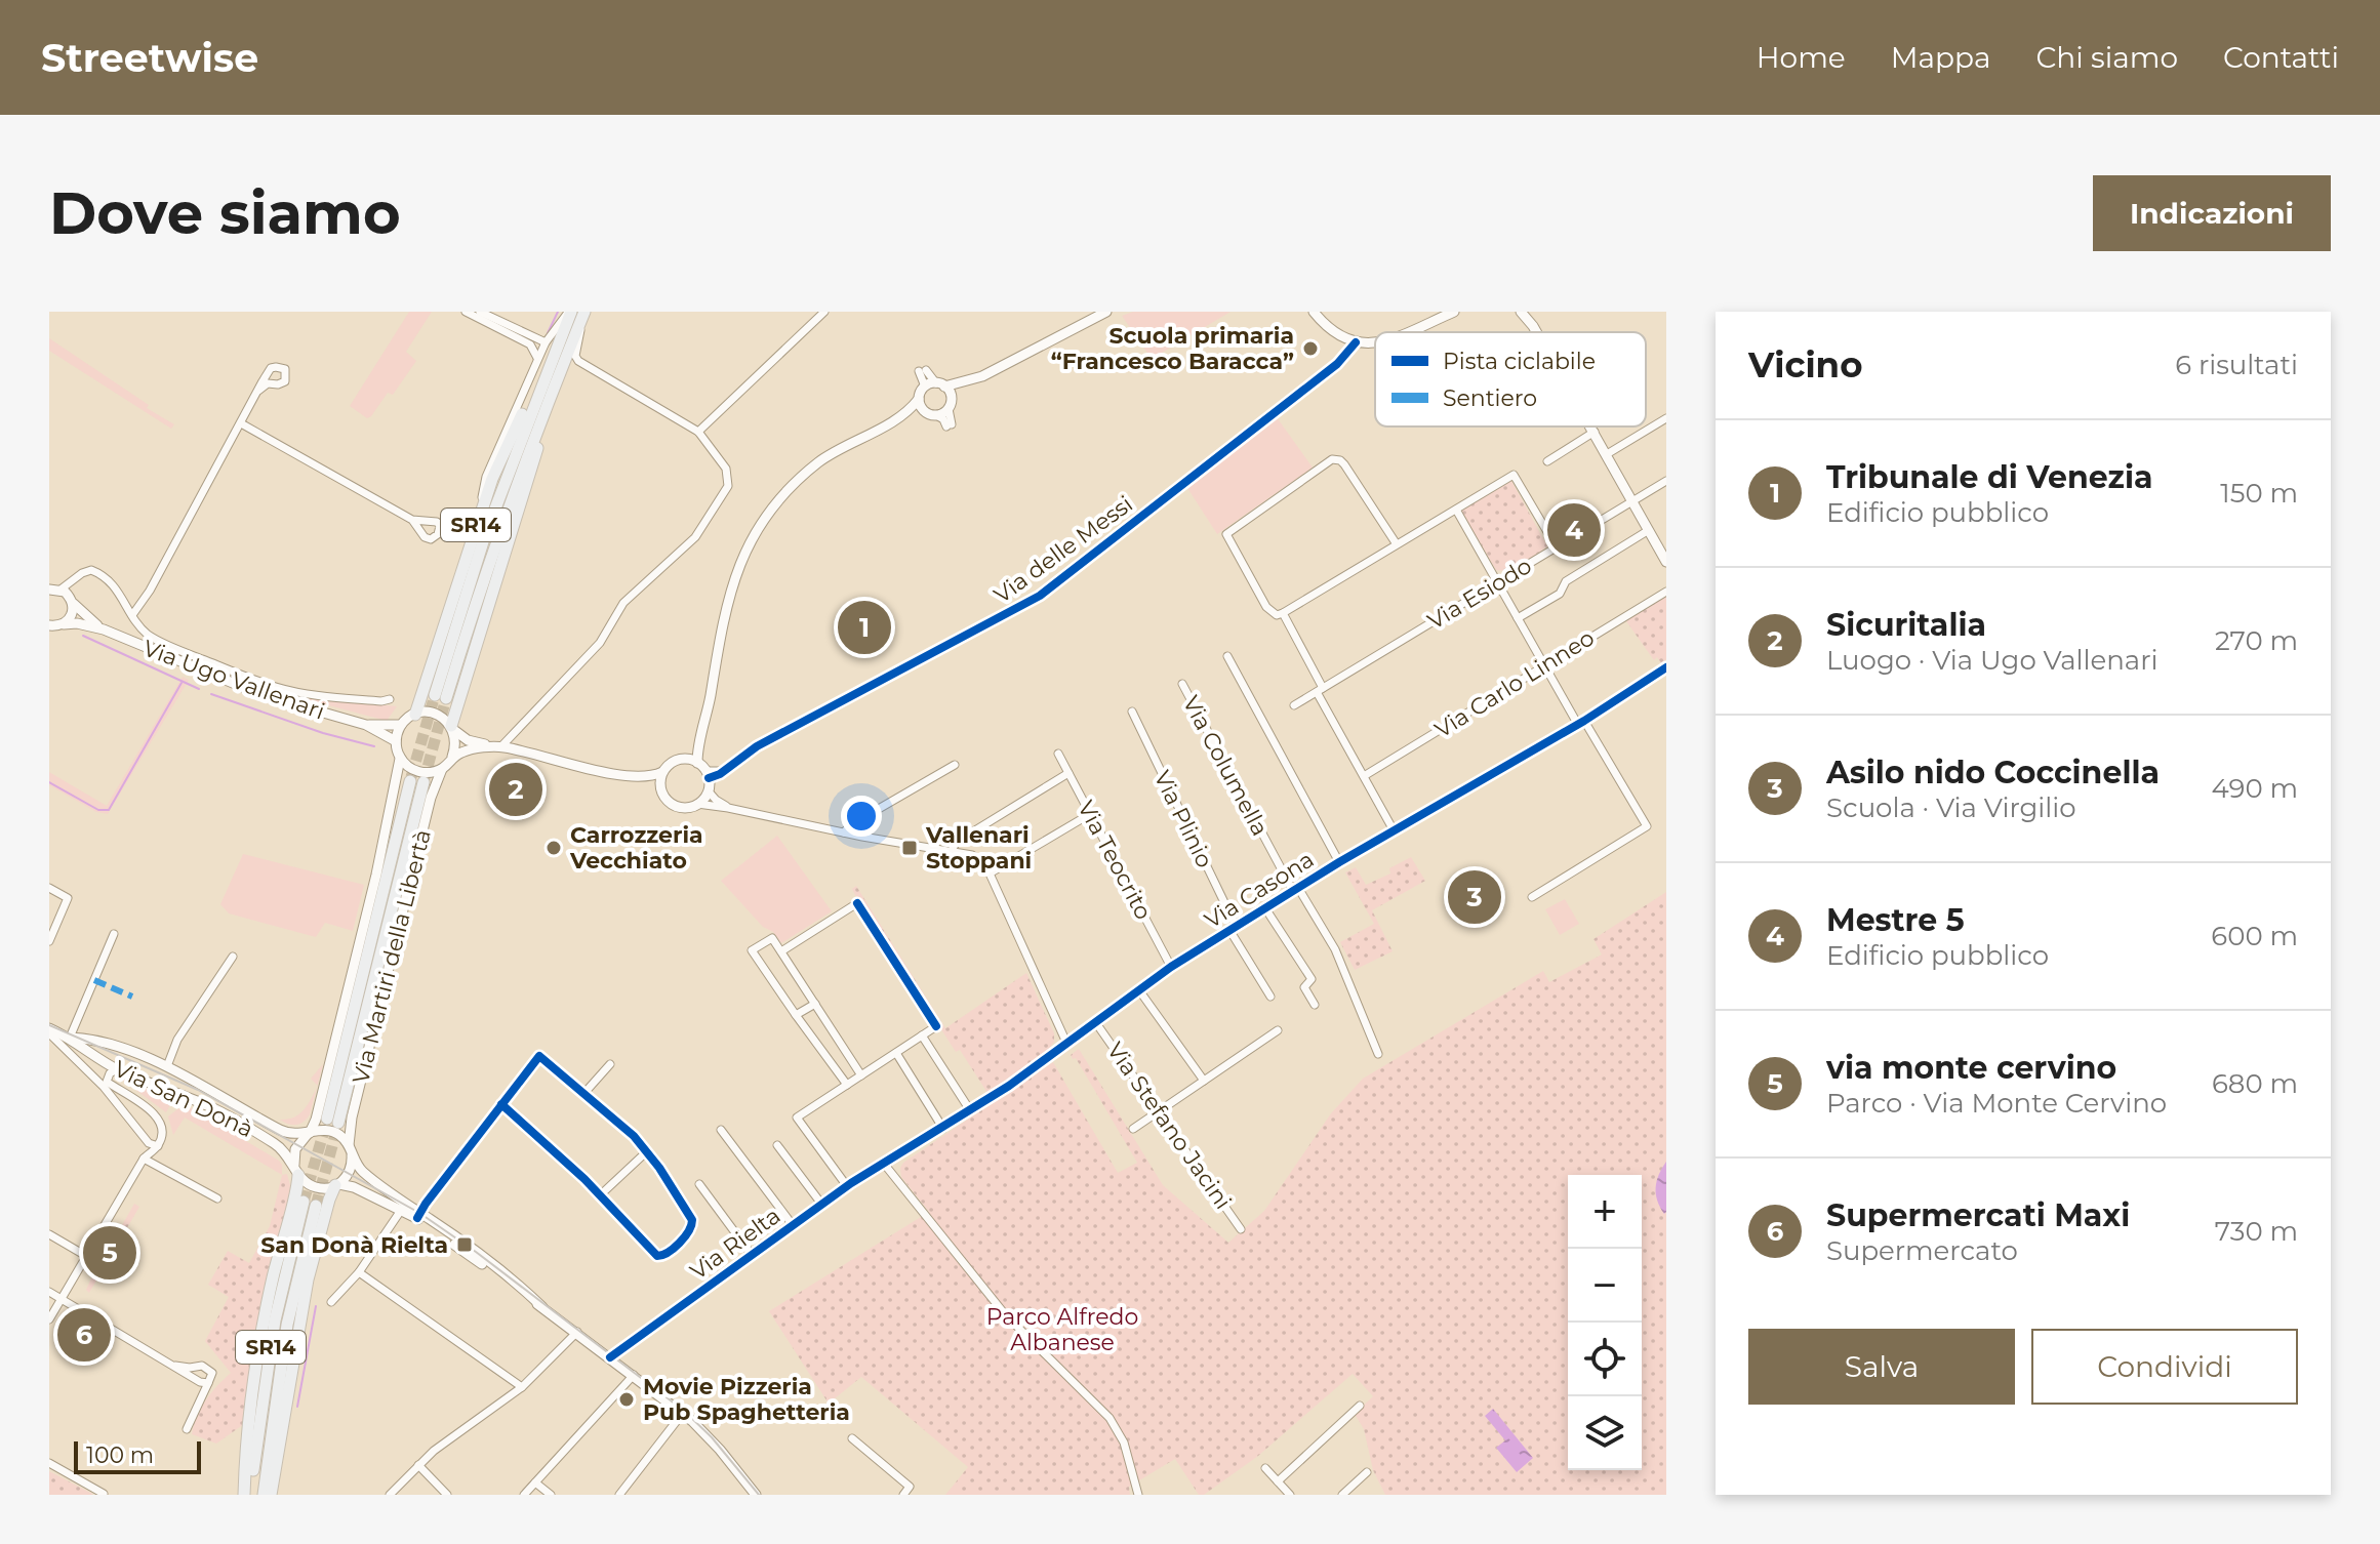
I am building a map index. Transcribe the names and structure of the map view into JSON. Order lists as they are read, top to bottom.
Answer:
{
  "streets": {
    "main road": ["SR14", "Via Martiri della Libertà"],
    "street": [
      "Via delle Messi",
      "Via Esiodo",
      "Via Ugo Vallenari",
      "Via Carlo Linneo",
      "Via Columella",
      "Via Plinio",
      "Via Teocrito",
      "Via Casona",
      "Via San Donà",
      "Via Stefano Jacini",
      "Via Rielta"
    ]
  },
  "crossings": [
    ["SR14", "Via Ugo Vallenari"],
    ["SR14", "Via Martiri della Libertà"],
    ["Via Ugo Vallenari", "Via Martiri della Libertà"],
    ["Via Columella", "Via Casona"],
    ["Via Plinio", "Via Casona"],
    ["Via Teocrito", "Via Casona"],
    ["Via Casona", "Via Stefano Jacini"],
    ["Via Casona", "Via Rielta"],
    ["Via Martiri della Libertà", "Via San Donà"],
    ["Via San Donà", "Via Rielta"]
  ],
  "parks": ["Parco Alfredo Albanese"],
  "places": {
    "other": ["Scuola primaria “Francesco Baracca”", "Carrozzeria Vecchiato", "Movie Pizzeria Pub Spaghetteria"],
    "transit": ["Vallenari Stoppani", "San Donà Rielta"]
  },
  "legend": ["Pista ciclabile", "Sentiero"],
  "scale_bar": "100 m",
  "page": {
    "header": "Streetwise",
    "nav": [
      "Home",
      "Mappa",
      "Chi siamo",
      "Contatti"
    ],
    "buttons": [
      "Indicazioni",
      ["Salva", "Condividi"]
    ],
    "title": "Dove siamo",
    "heading": ["Vicino", "6 risultati"],
    "list": [
      {
        "mark": "1",
        "name": "Tribunale di Venezia",
        "note": "Edificio pubblico",
        "value": "150 m"
      },
      {
        "mark": "2",
        "name": "Sicuritalia",
        "note": "Luogo · Via Ugo Vallenari",
        "value": "270 m"
      },
      {
        "mark": "3",
        "name": "Asilo nido Coccinella",
        "note": "Scuola · Via Virgilio",
        "value": "490 m"
      },
      {
        "mark": "4",
        "name": "Mestre 5",
        "note": "Edificio pubblico",
        "value": "600 m"
      },
      {
        "mark": "5",
        "name": "via monte cervino",
        "note": "Parco · Via Monte Cervino",
        "value": "680 m"
      },
      {
        "mark": "6",
        "name": "Supermercati Maxi",
        "note": "Supermercato",
        "value": "730 m"
      }
    ],
    "pins": [
      "4",
      "1",
      "2",
      "3",
      "5",
      "6"
    ],
    "map_buttons": ["+", "−"],
    "scale": "100 m"
  }
}
